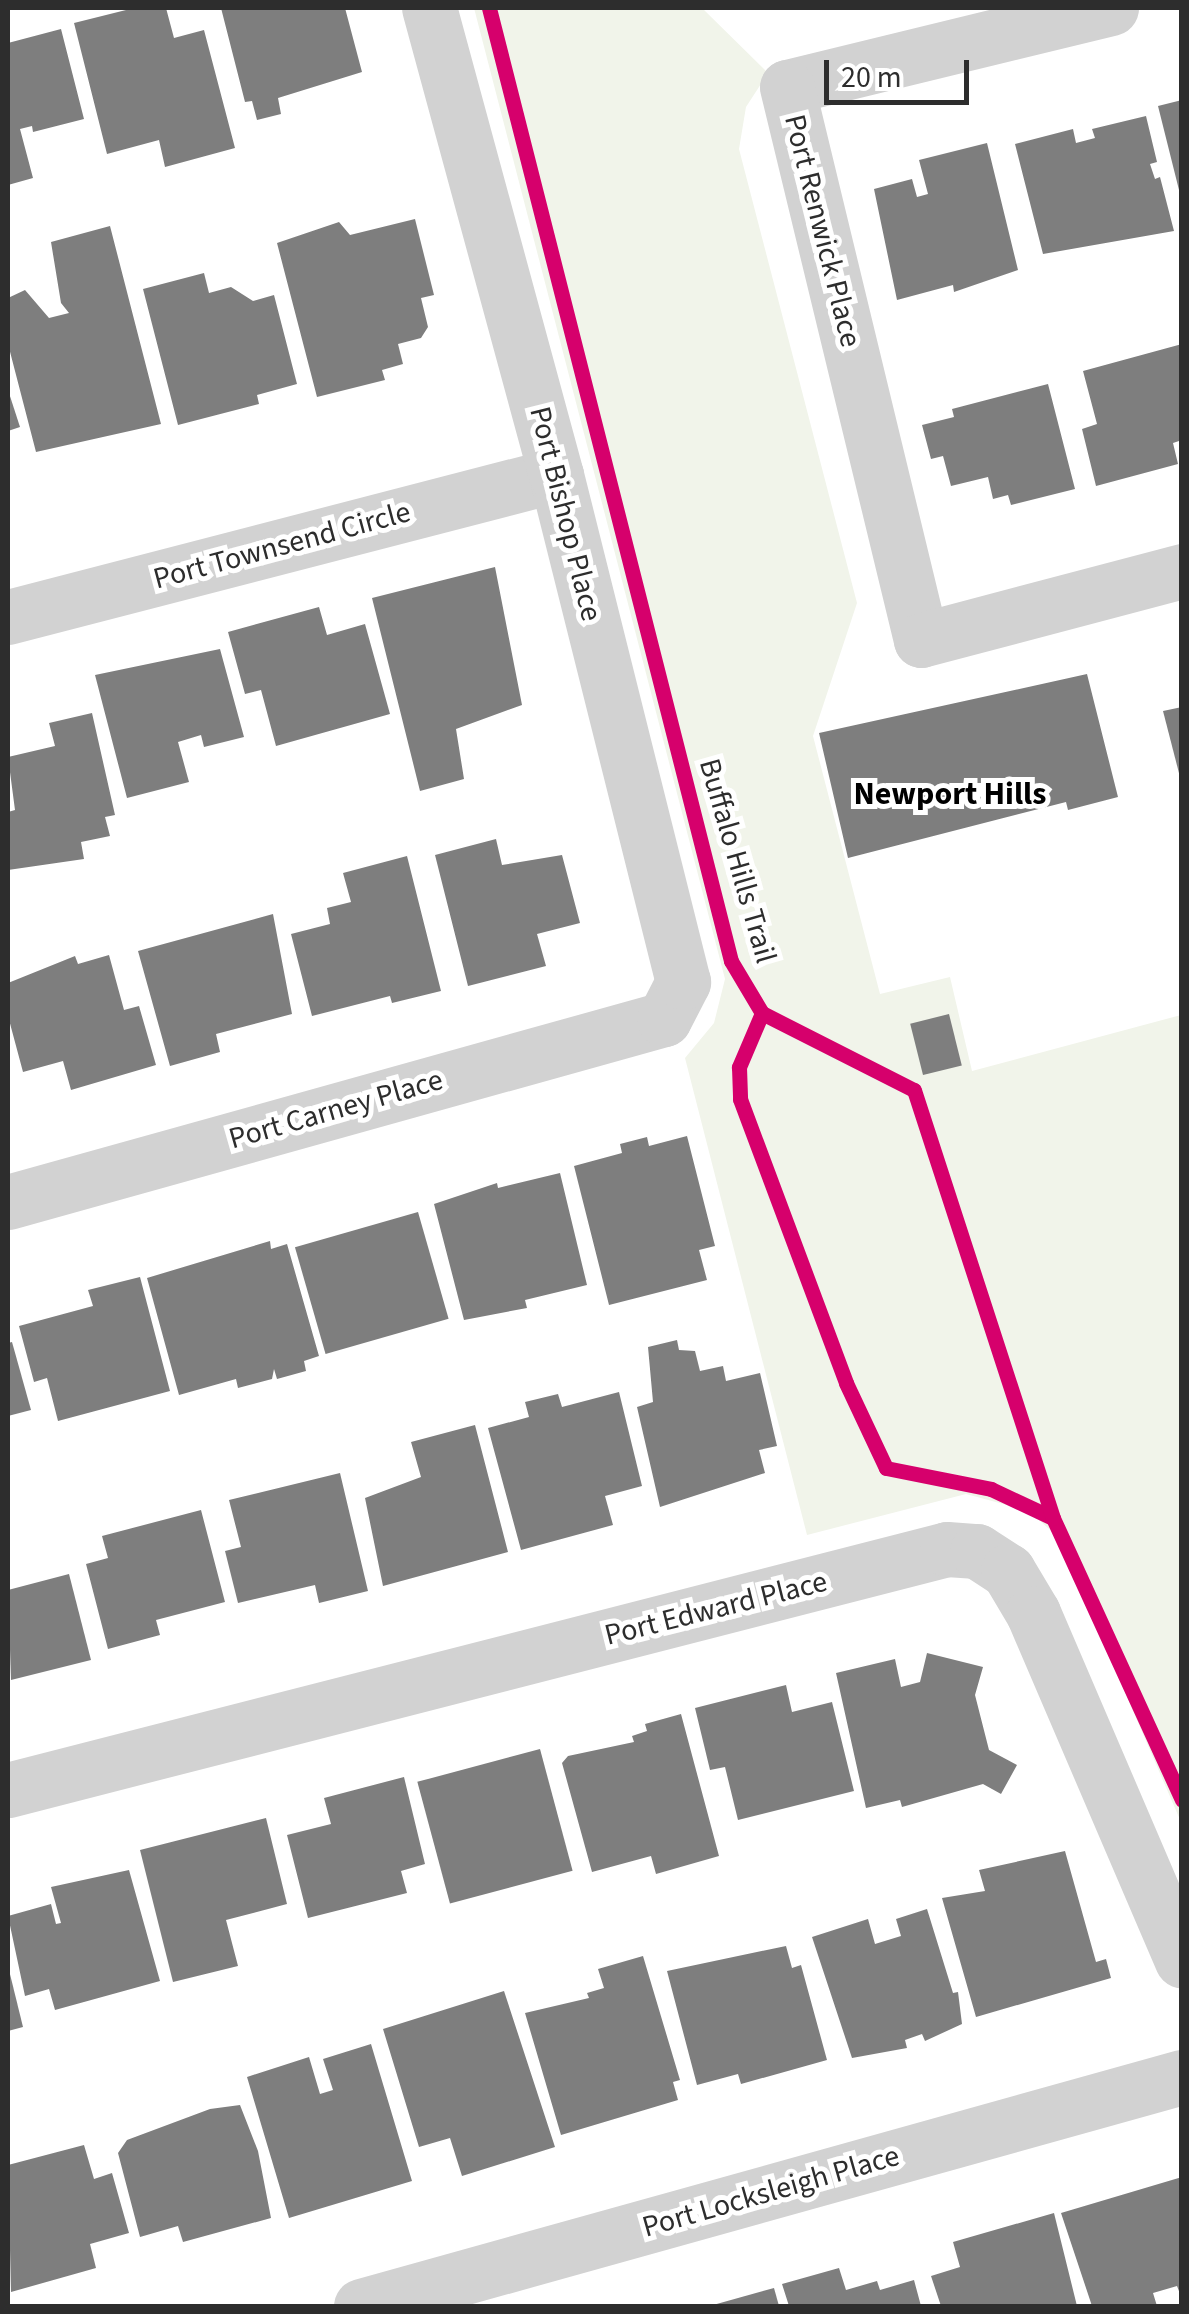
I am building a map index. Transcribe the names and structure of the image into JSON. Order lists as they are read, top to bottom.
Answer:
{
  "streets": {
    "street": [
      "Port Renwick Place",
      "Port Bishop Place",
      "Port Townsend Circle",
      "Port Carney Place",
      "Port Edward Place",
      "Port Locksleigh Place"
    ],
    "cycle path": ["Buffalo Hills Trail"]
  },
  "crossings": [
    ["Port Bishop Place", "Port Townsend Circle"],
    ["Port Bishop Place", "Port Carney Place"]
  ],
  "districts": ["Newport Hills"],
  "scale_bar": "20 m"
}
